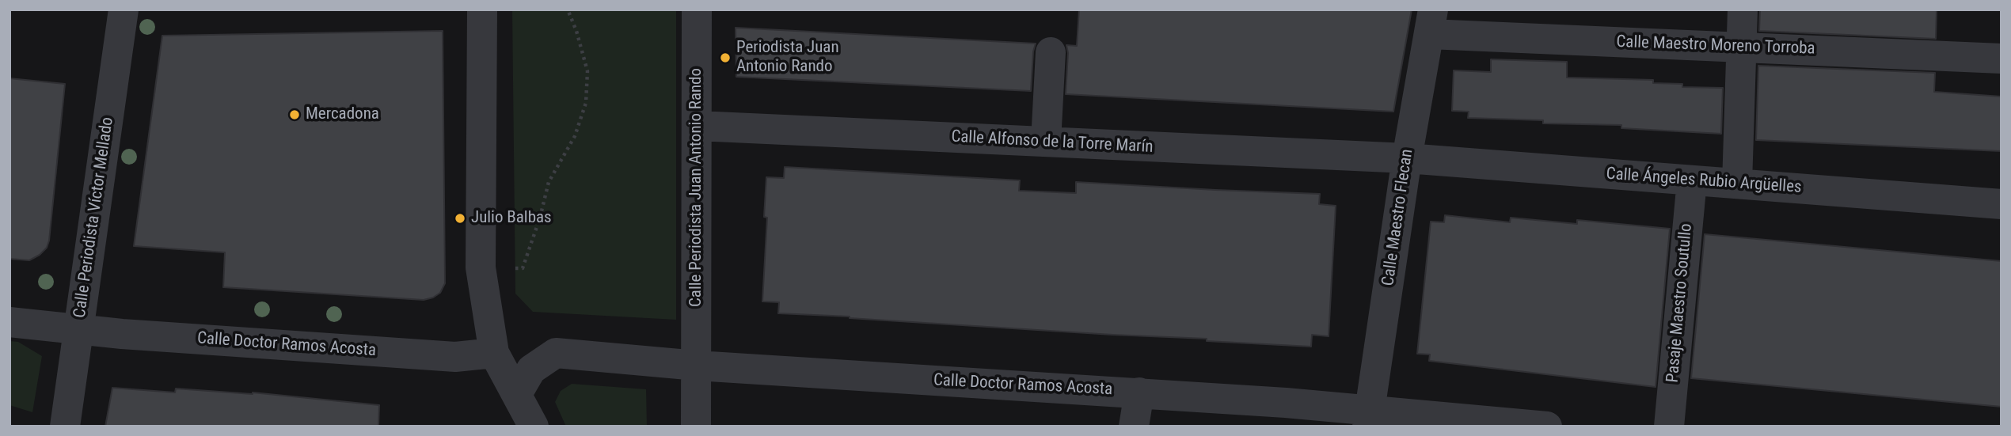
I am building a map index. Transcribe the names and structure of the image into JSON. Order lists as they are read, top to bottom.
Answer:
{
  "streets": {
    "street": [
      "Calle Maestro Moreno Torroba",
      "Calle Alfonso de la Torre Marín",
      "Calle Ángeles Rubio Argüelles",
      "Calle Periodista Juan Antonio Rando",
      "Calle Periodista Víctor Mellado",
      "Calle Maestro Flecan",
      "Pasaje Maestro Soutullo",
      "Calle Doctor Ramos Acosta"
    ]
  },
  "crossings": [
    ["Calle Maestro Moreno Torroba", "Calle Maestro Flecan"],
    ["Calle Alfonso de la Torre Marín", "Calle Ángeles Rubio Argüelles"],
    ["Calle Alfonso de la Torre Marín", "Calle Periodista Juan Antonio Rando"],
    ["Calle Alfonso de la Torre Marín", "Calle Maestro Flecan"],
    ["Calle Ángeles Rubio Argüelles", "Calle Maestro Flecan"],
    ["Calle Ángeles Rubio Argüelles", "Pasaje Maestro Soutullo"],
    ["Calle Periodista Juan Antonio Rando", "Calle Doctor Ramos Acosta"],
    ["Calle Periodista Víctor Mellado", "Calle Doctor Ramos Acosta"],
    ["Calle Maestro Flecan", "Calle Doctor Ramos Acosta"]
  ],
  "places": ["Periodista Juan Antonio Rando", "Mercadona", "Julio Balbas"]
}
